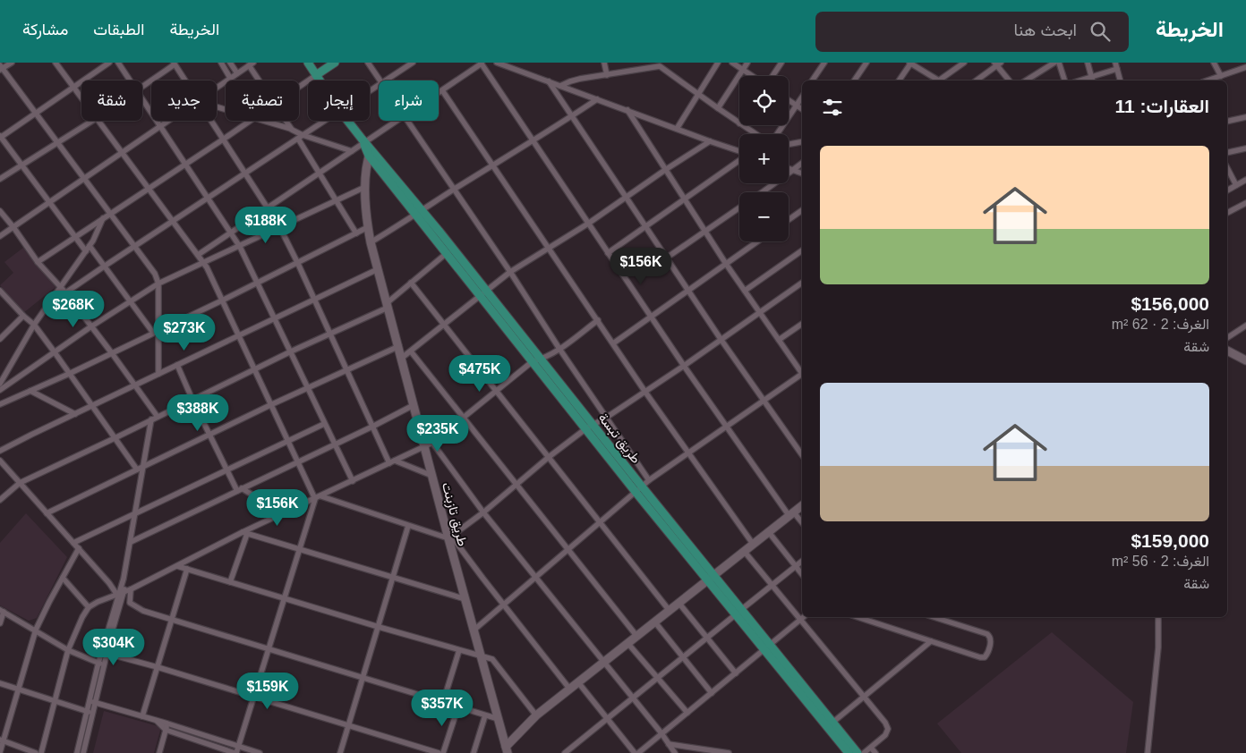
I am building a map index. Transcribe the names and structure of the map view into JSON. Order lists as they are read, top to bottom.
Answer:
{
  "streets": {
    "main road": ["طريق تبسة"],
    "street": ["طريق تازبنت"]
  },
  "crossings": [
    ["طريق تبسة", "طريق تازبنت"]
  ],
  "page": {
    "header": "الخريطة",
    "search": "ابحث هنا",
    "nav": ["الخريطة", "الطبقات", "مشاركة"],
    "map_buttons": ["+", "−"],
    "chip": [
      "شراء",
      "إيجار",
      "تصفية",
      "جديد",
      "شقة"
    ],
    "heading": "العقارات: 11",
    "list": [
      {
        "name": "$156,000",
        "note": "الغرف: 2 · 62 m² · شقة"
      },
      {
        "name": "$159,000",
        "note": "الغرف: 2 · 56 m² · شقة"
      }
    ],
    "price": [
      "$188K",
      "$156K",
      "$268K",
      "$273K",
      "$475K",
      "$388K",
      "$235K",
      "$156K",
      "$304K",
      "$159K",
      "$357K"
    ]
  }
}
